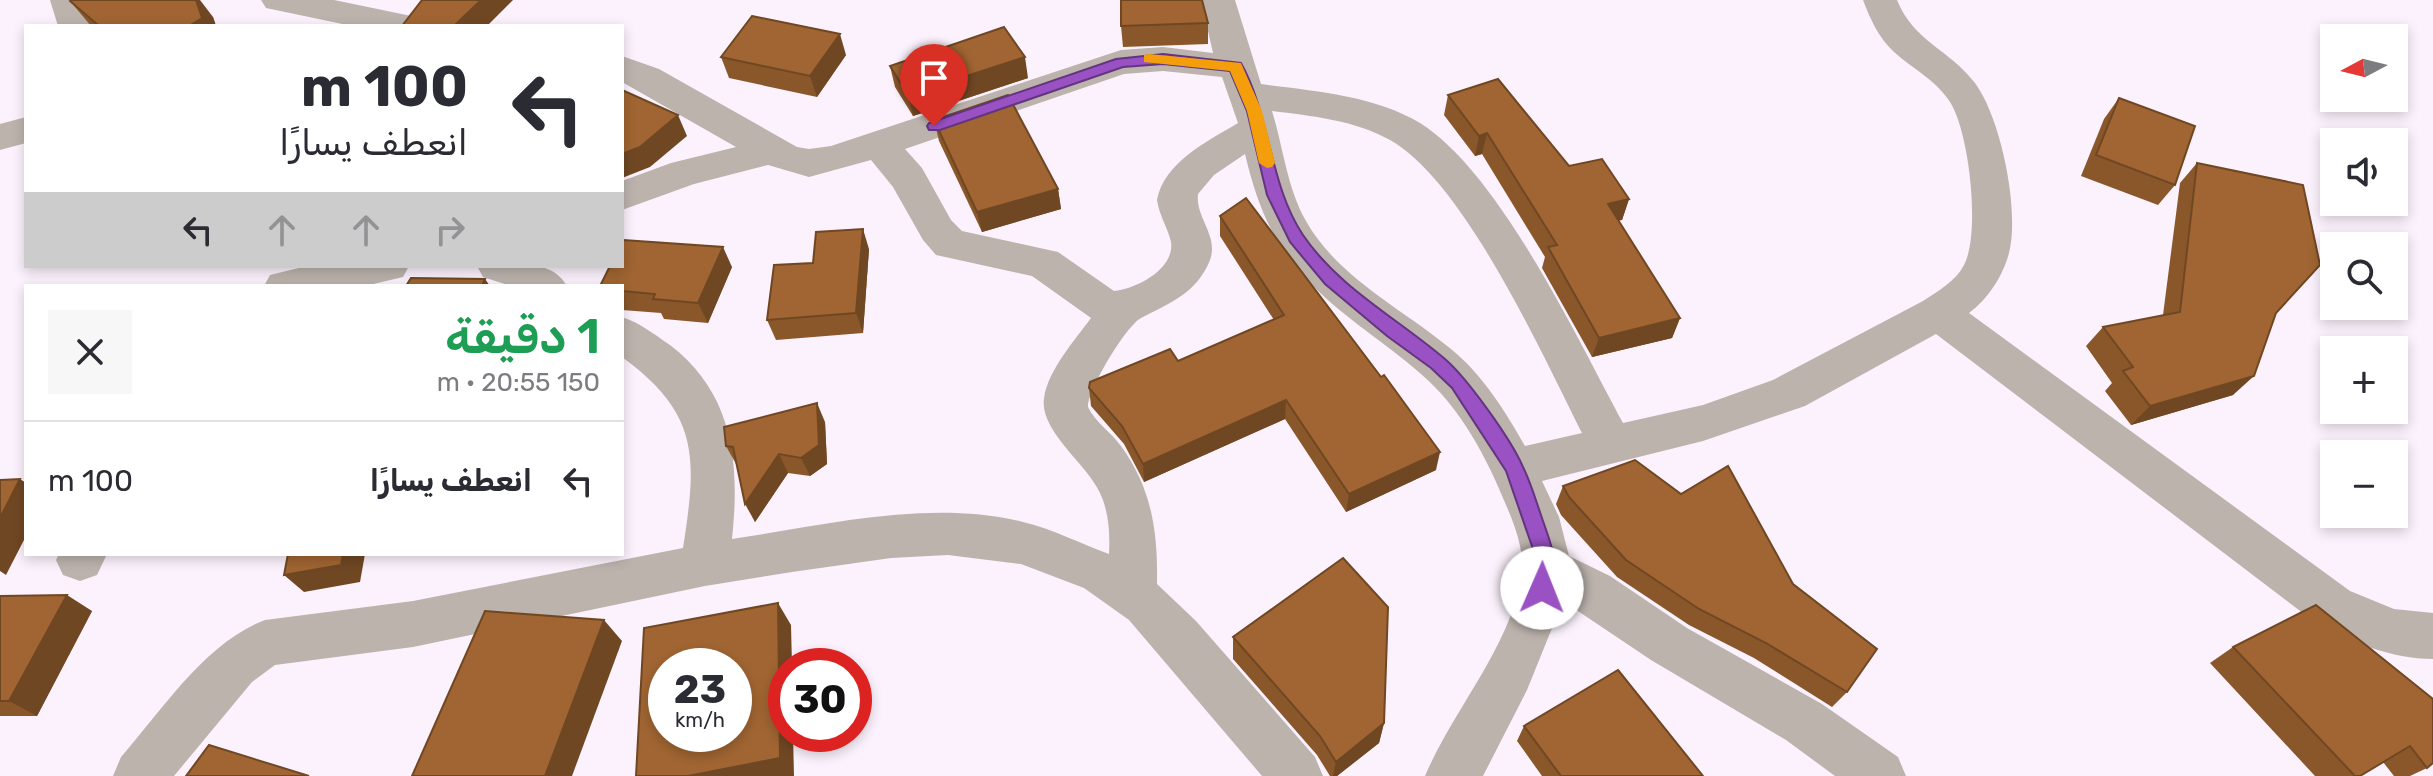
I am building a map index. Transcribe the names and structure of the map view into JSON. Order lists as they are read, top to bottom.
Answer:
{
  "north": "left",
  "page": {
    "map_buttons": ["+", "−"],
    "turn": ["100 m", "انعطف يسارًا"],
    "heading": ["1 دقيقة", "150 m · 20:55"],
    "list": [
      {
        "name": "انعطف يسارًا",
        "value": "100 m"
      }
    ],
    "speed": "23 km/h",
    "limit": "30"
  }
}
